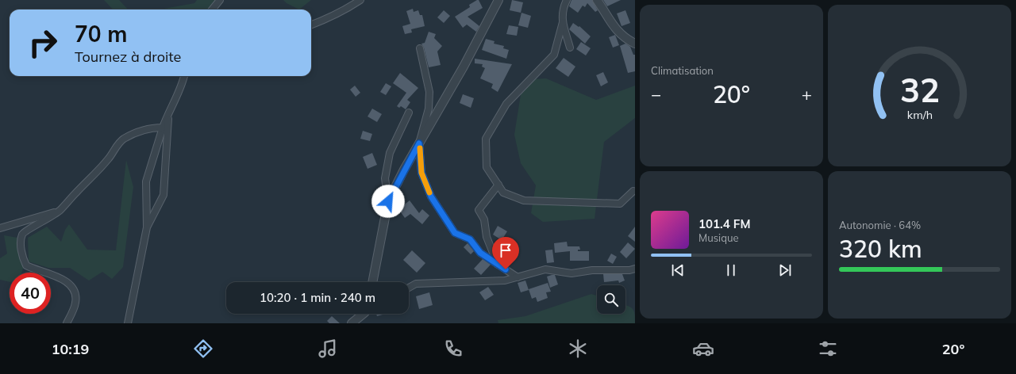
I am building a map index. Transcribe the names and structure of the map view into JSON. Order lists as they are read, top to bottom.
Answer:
{
  "page": {
    "tile": [
      "Climatisation",
      ["Autonomie · 64%", "320 km"]
    ],
    "turn": ["70 m", "Tournez à droite"],
    "heat": ["−", "20°", "+"],
    "song": ["101.4 FM", "Musique"],
    "limit": "40",
    "trip": "10:20 · 1 min · 240 m",
    "tabs": ["10:19", "20°"],
    "gauge": ["32", "km/h"]
  }
}
